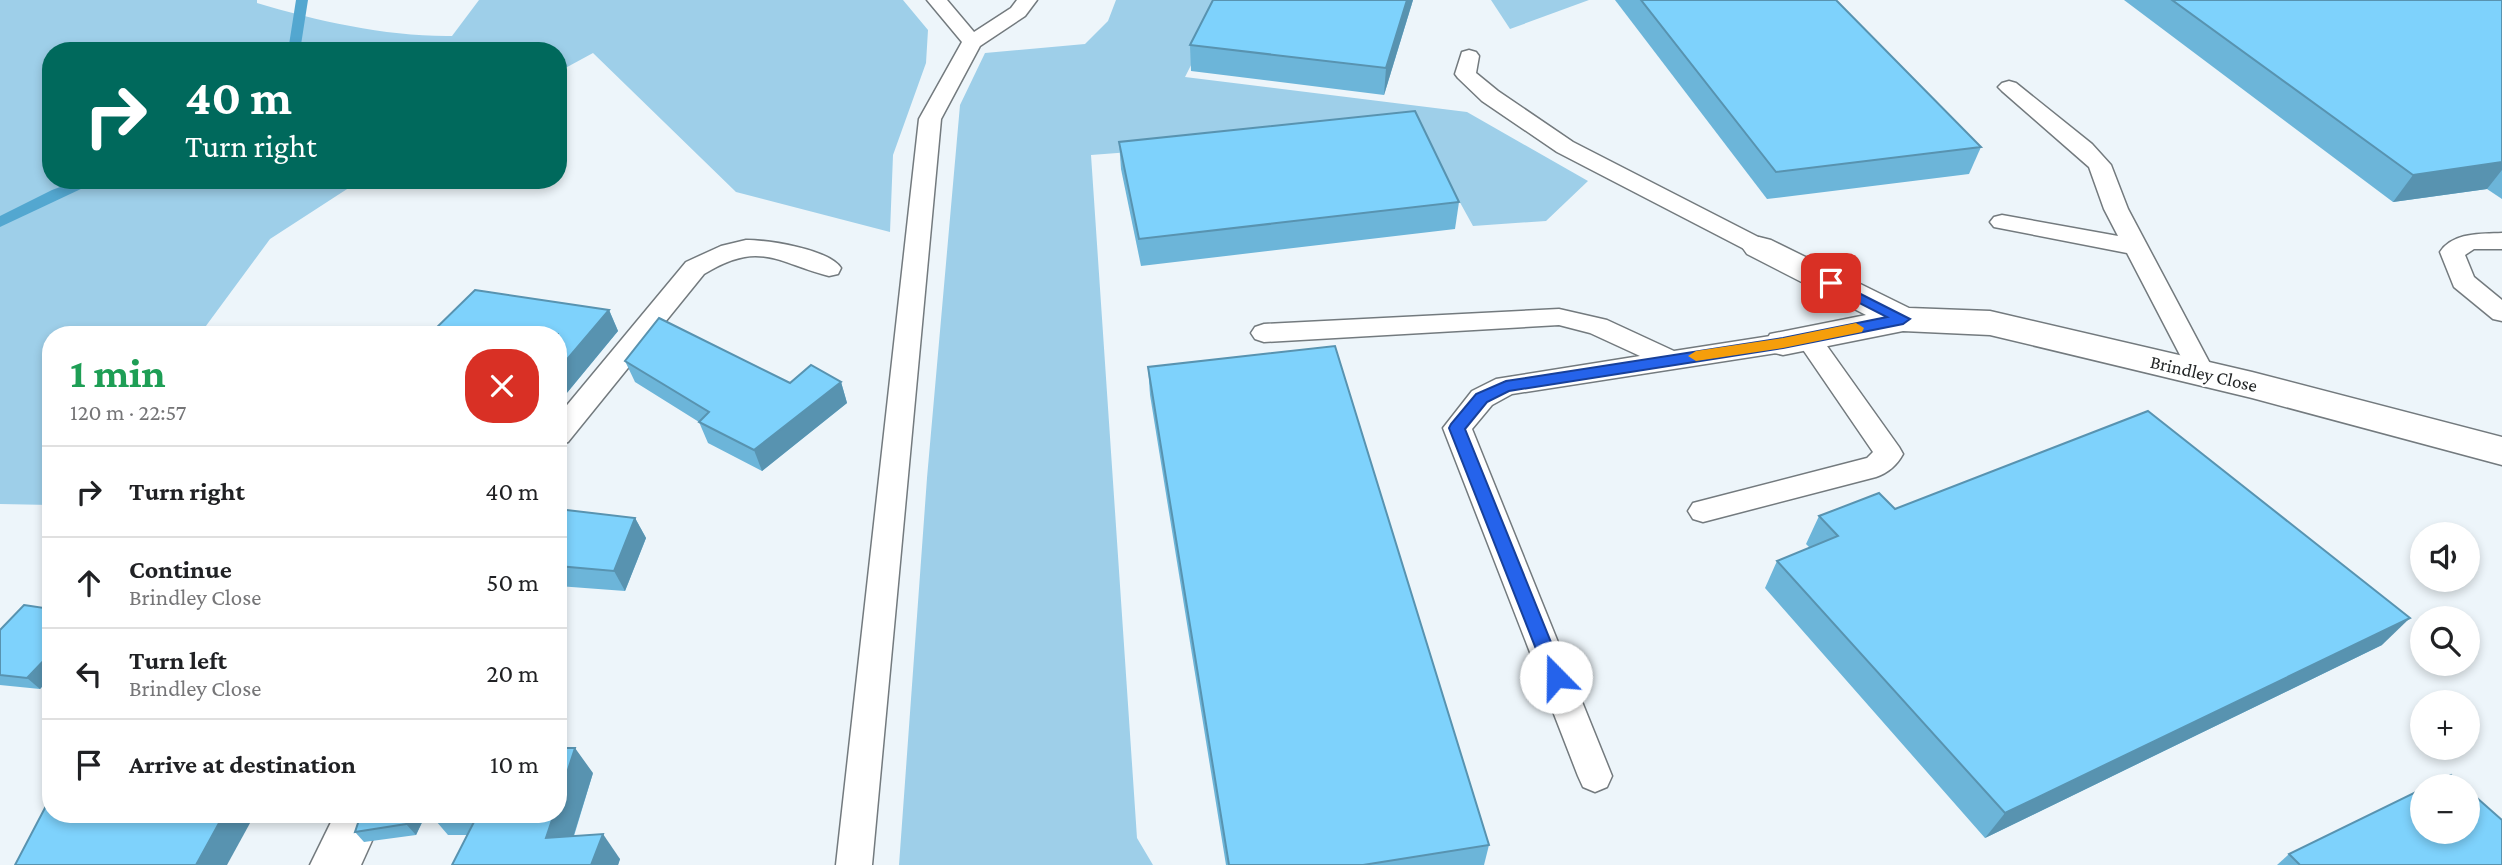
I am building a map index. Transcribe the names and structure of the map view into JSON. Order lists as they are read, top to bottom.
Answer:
{
  "streets": {
    "street": ["Brindley Close"]
  },
  "page": {
    "turn": ["40 m", "Turn right"],
    "heading": ["1 min", "120 m · 22:57"],
    "list": [
      {
        "name": "Turn right",
        "value": "40 m"
      },
      {
        "name": "Continue",
        "note": "Brindley Close",
        "value": "50 m"
      },
      {
        "name": "Turn left",
        "note": "Brindley Close",
        "value": "20 m"
      },
      {
        "name": "Arrive at destination",
        "value": "10 m"
      }
    ],
    "map_buttons": ["+", "−"]
  }
}
